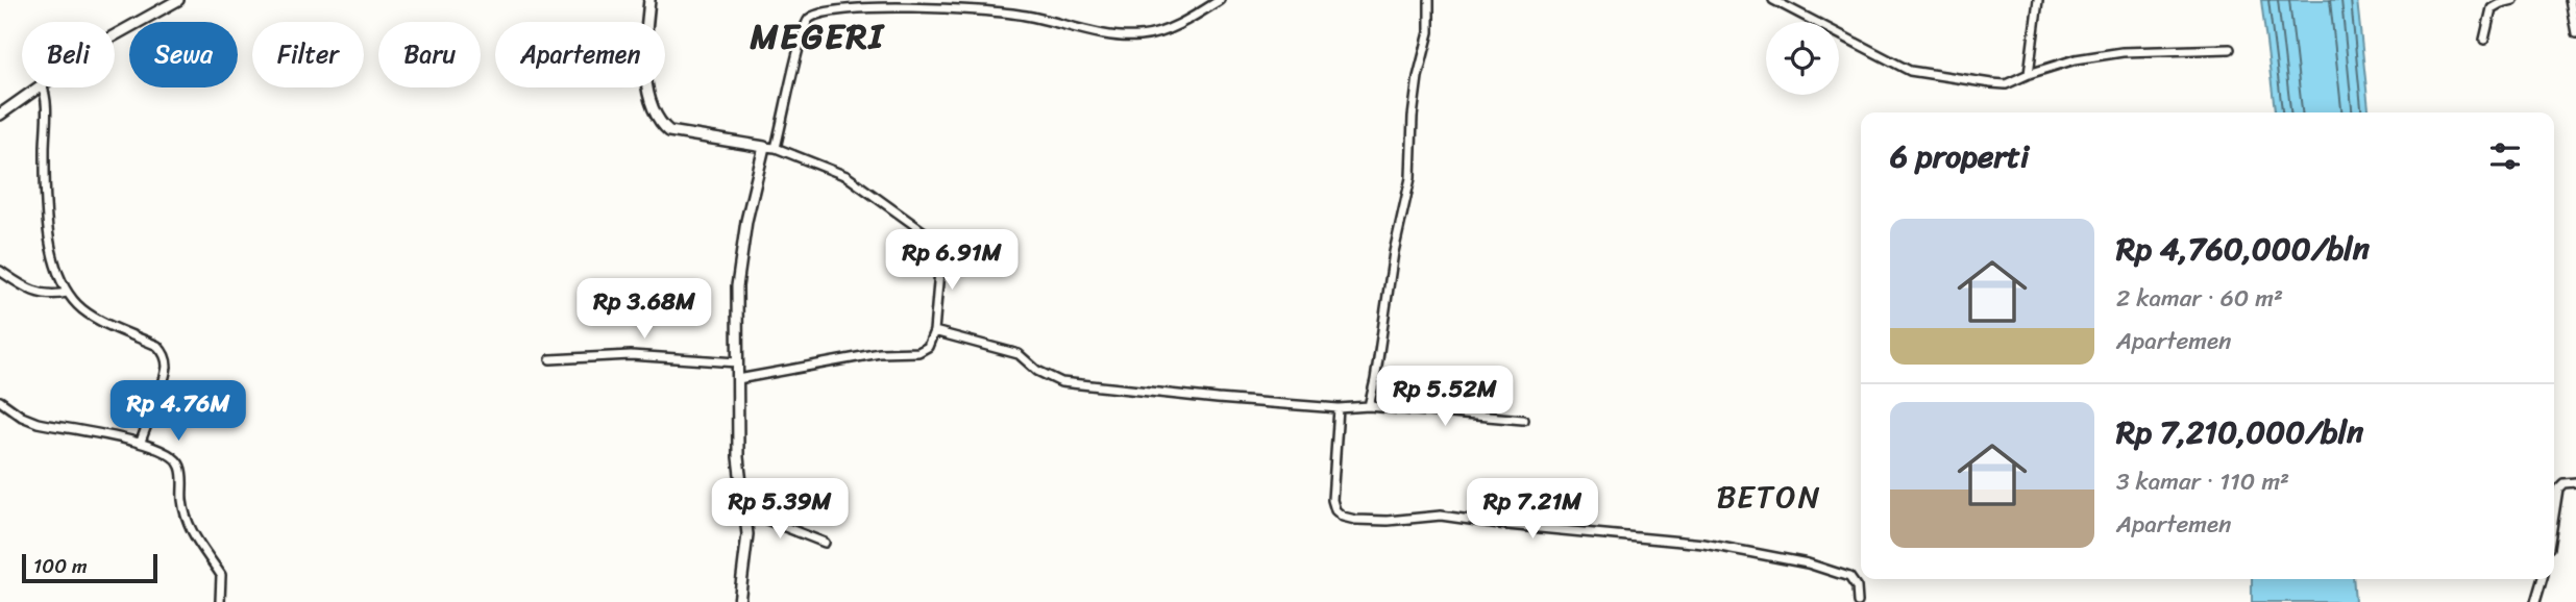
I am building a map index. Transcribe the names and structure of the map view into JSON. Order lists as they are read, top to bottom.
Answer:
{
  "districts": ["MEGERI", "BETON"],
  "scale_bar": "100 m",
  "page": {
    "chip": [
      "Beli",
      "Sewa",
      "Filter",
      "Baru",
      "Apartemen"
    ],
    "heading": "6 properti",
    "list": [
      {
        "name": "Rp 4,760,000/bln",
        "note": "2 kamar · 60 m² · Apartemen"
      },
      {
        "name": "Rp 7,210,000/bln",
        "note": "3 kamar · 110 m² · Apartemen"
      }
    ],
    "price": [
      "Rp 6.91M",
      "Rp 3.68M",
      "Rp 5.52M",
      "Rp 4.76M",
      "Rp 5.39M",
      "Rp 7.21M"
    ],
    "scale": "100 m"
  }
}
